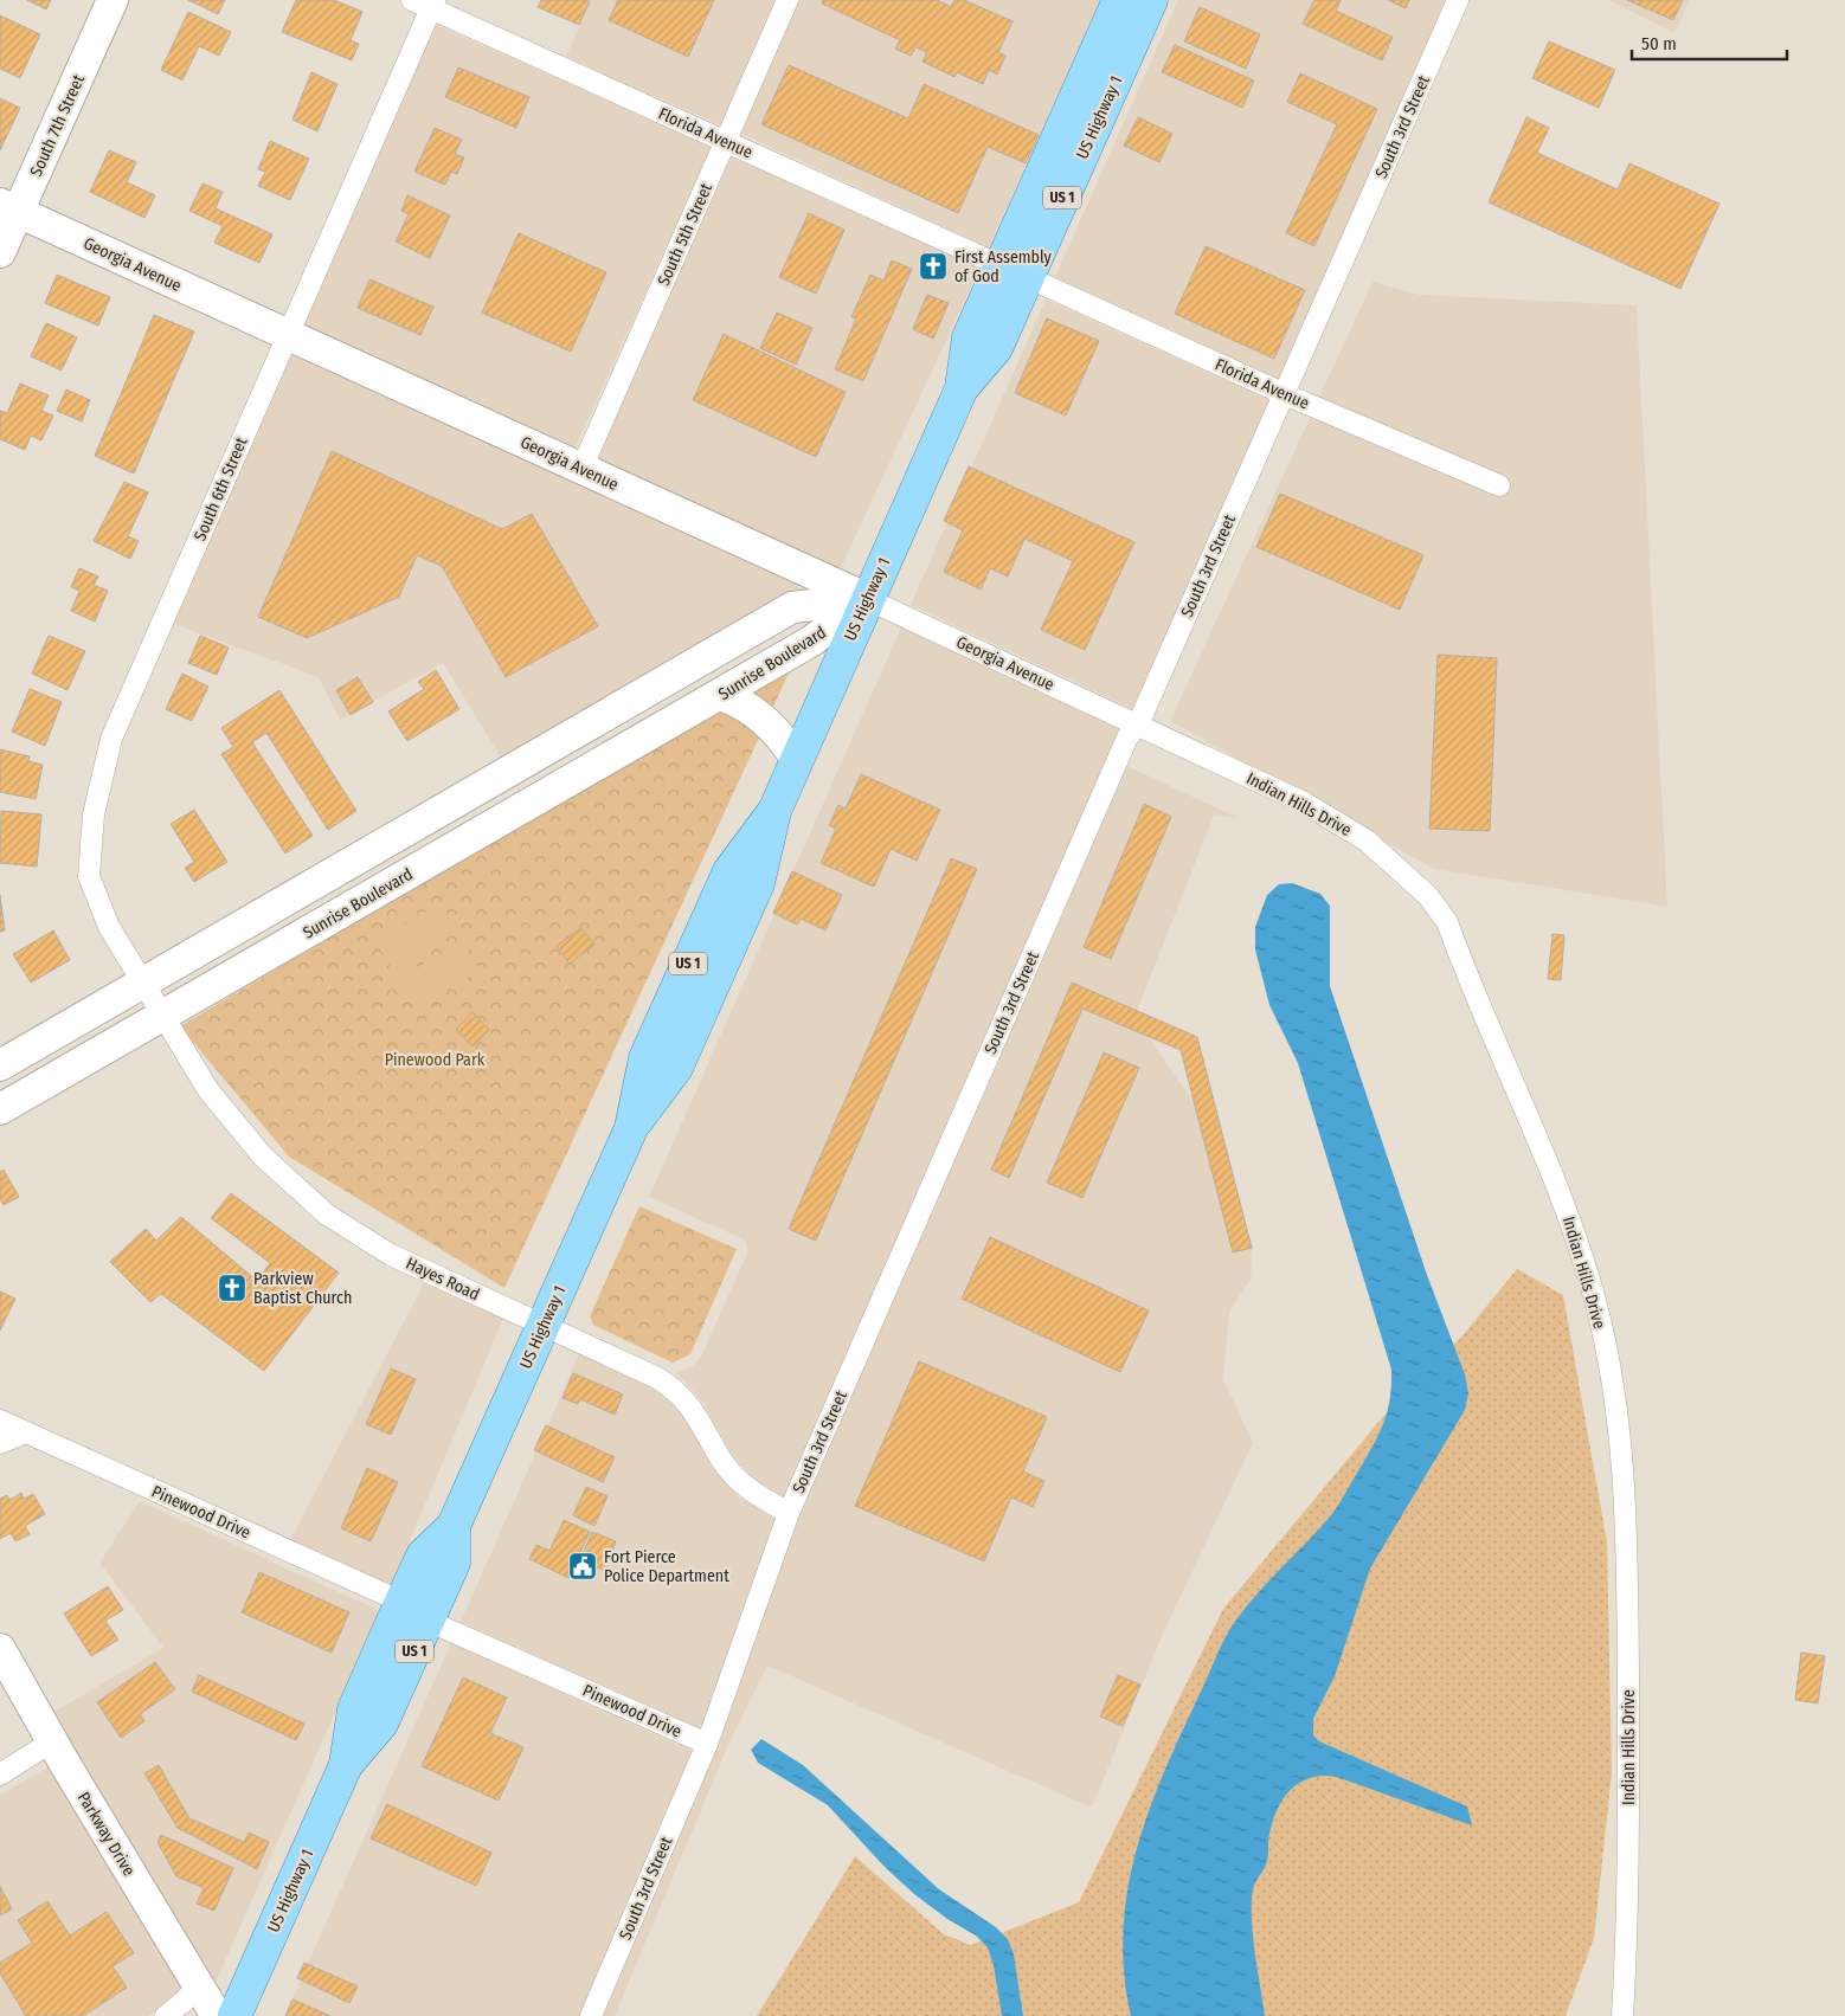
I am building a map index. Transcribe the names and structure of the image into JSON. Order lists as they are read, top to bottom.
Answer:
{
  "streets": {
    "main road": [
      "US Highway 1",
      "South 7th Street",
      "US 1",
      "Georgia Avenue",
      "Sunrise Boulevard",
      "Parkway Drive"
    ],
    "street": [
      "South 3rd Street",
      "Florida Avenue",
      "South 5th Street",
      "South 6th Street",
      "Indian Hills Drive",
      "Hayes Road",
      "Pinewood Drive"
    ]
  },
  "crossings": [
    ["US Highway 1", "Florida Avenue"],
    ["US Highway 1", "Georgia Avenue"],
    ["US Highway 1", "Sunrise Boulevard"],
    ["US Highway 1", "Hayes Road"],
    ["US Highway 1", "Pinewood Drive"],
    ["South 7th Street", "Georgia Avenue"],
    ["South 3rd Street", "Florida Avenue"],
    ["South 3rd Street", "Georgia Avenue"],
    ["South 3rd Street", "Indian Hills Drive"],
    ["South 3rd Street", "Hayes Road"],
    ["South 3rd Street", "Pinewood Drive"],
    ["Florida Avenue", "South 5th Street"],
    ["Florida Avenue", "South 6th Street"],
    ["South 5th Street", "Georgia Avenue"],
    ["Georgia Avenue", "South 6th Street"],
    ["Georgia Avenue", "Sunrise Boulevard"],
    ["Georgia Avenue", "Indian Hills Drive"],
    ["South 6th Street", "Sunrise Boulevard"],
    ["South 6th Street", "Hayes Road"],
    ["Sunrise Boulevard", "Hayes Road"]
  ],
  "parks": ["Pinewood Park"],
  "places": {
    "church": ["First Assembly of God", "Parkview Baptist Church"],
    "public building": ["Fort Pierce Police Department"]
  },
  "scale_bar": "50 m"
}
